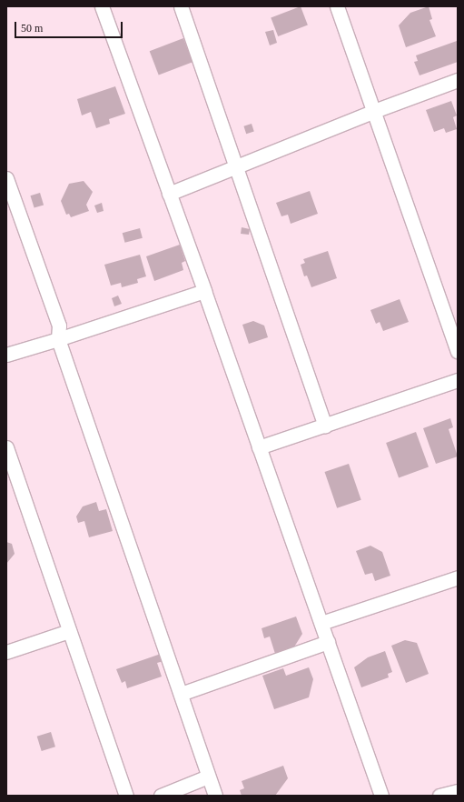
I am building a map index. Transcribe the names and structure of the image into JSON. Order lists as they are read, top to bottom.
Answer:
{
  "scale_bar": "50 m"
}
